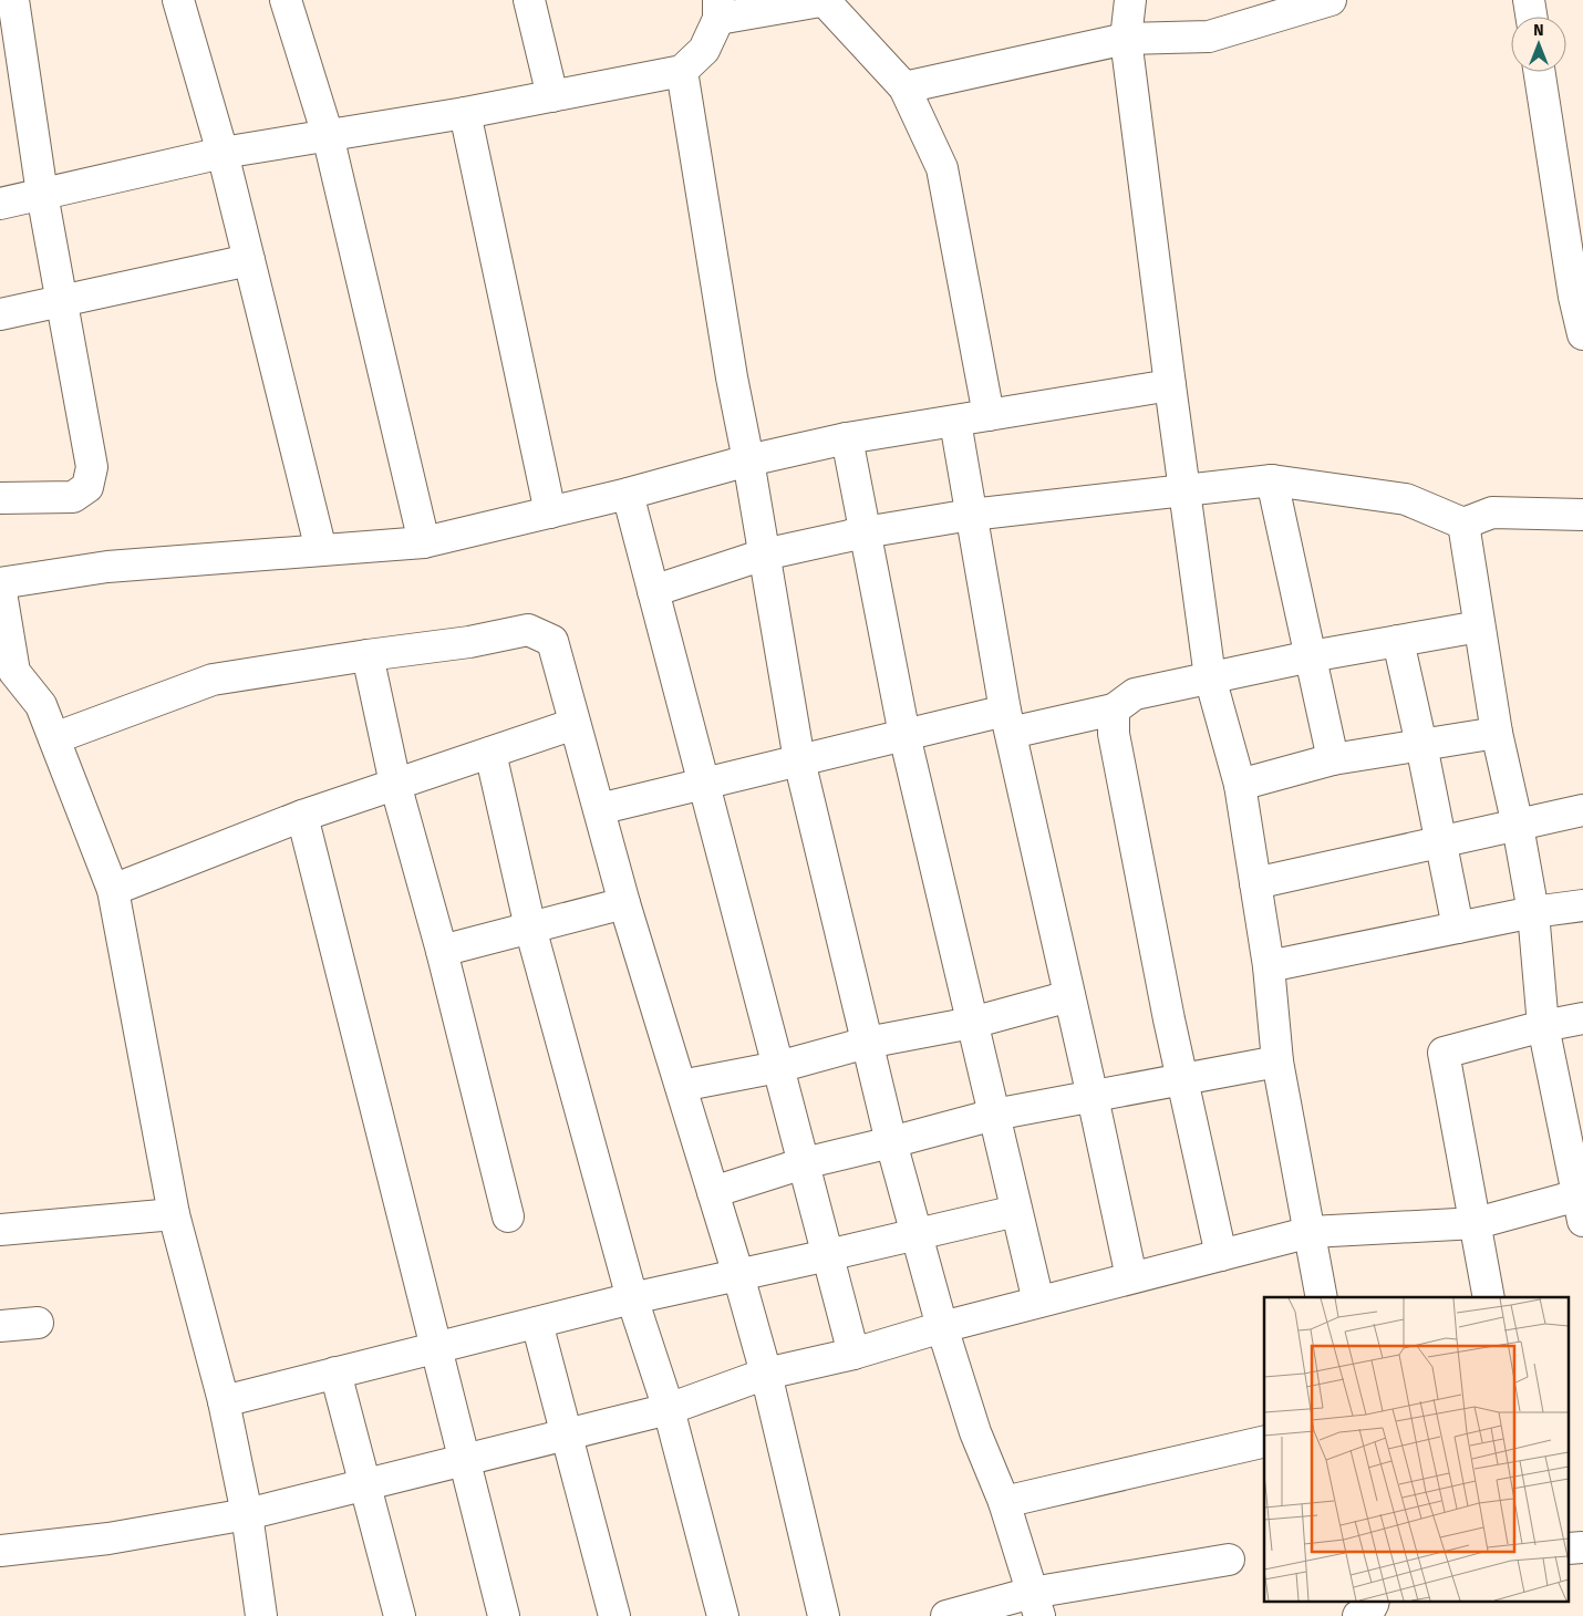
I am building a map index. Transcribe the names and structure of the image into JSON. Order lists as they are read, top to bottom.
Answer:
{
  "north": "top"
}
